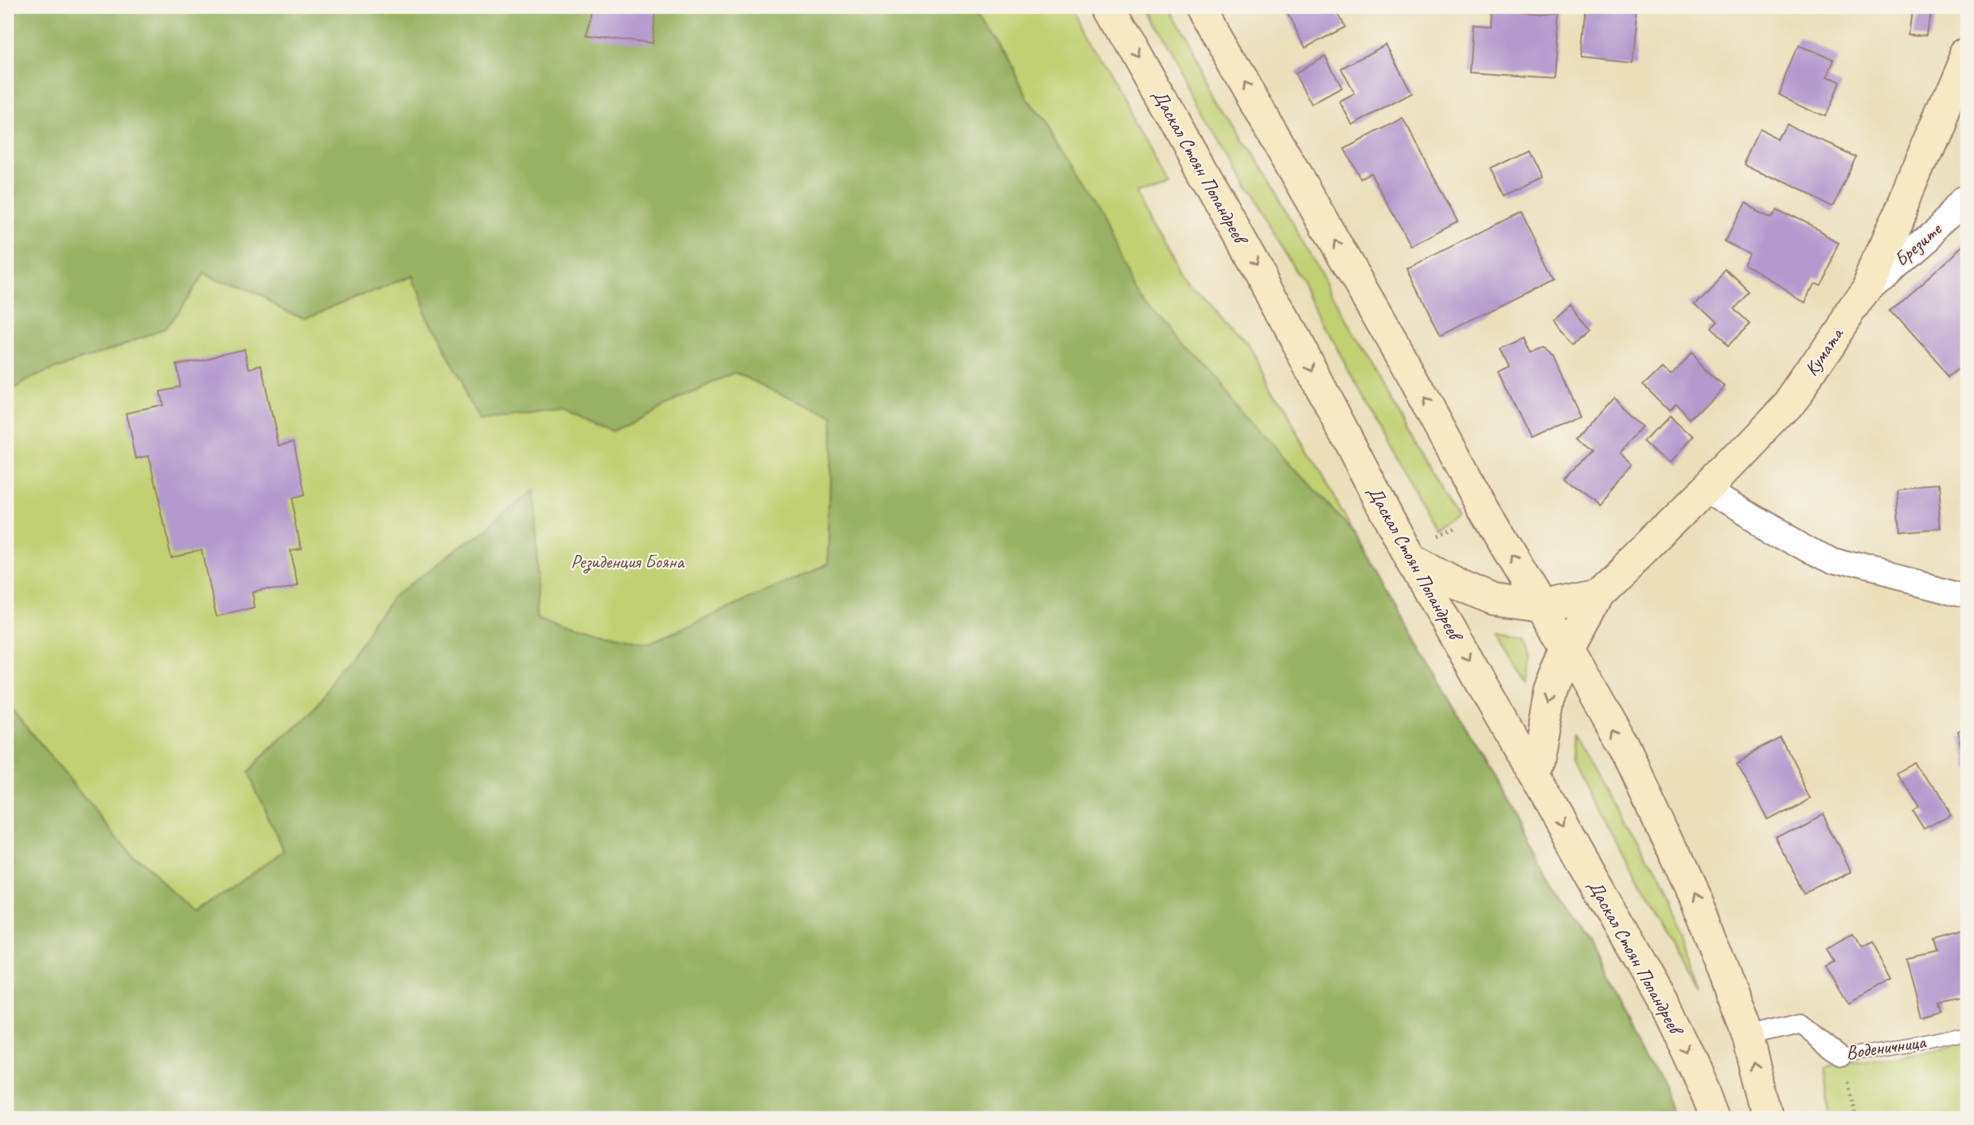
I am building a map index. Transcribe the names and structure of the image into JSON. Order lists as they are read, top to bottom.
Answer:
{
  "streets": {
    "main road": ["Даскал Стоян Попандреев", "Кумата"],
    "street": ["Брезите", "Воденичница"]
  },
  "crossings": [
    ["Даскал Стоян Попандреев", "Кумата"],
    ["Брезите", "Кумата"]
  ],
  "parks": ["Резиденция Бояна"]
}
